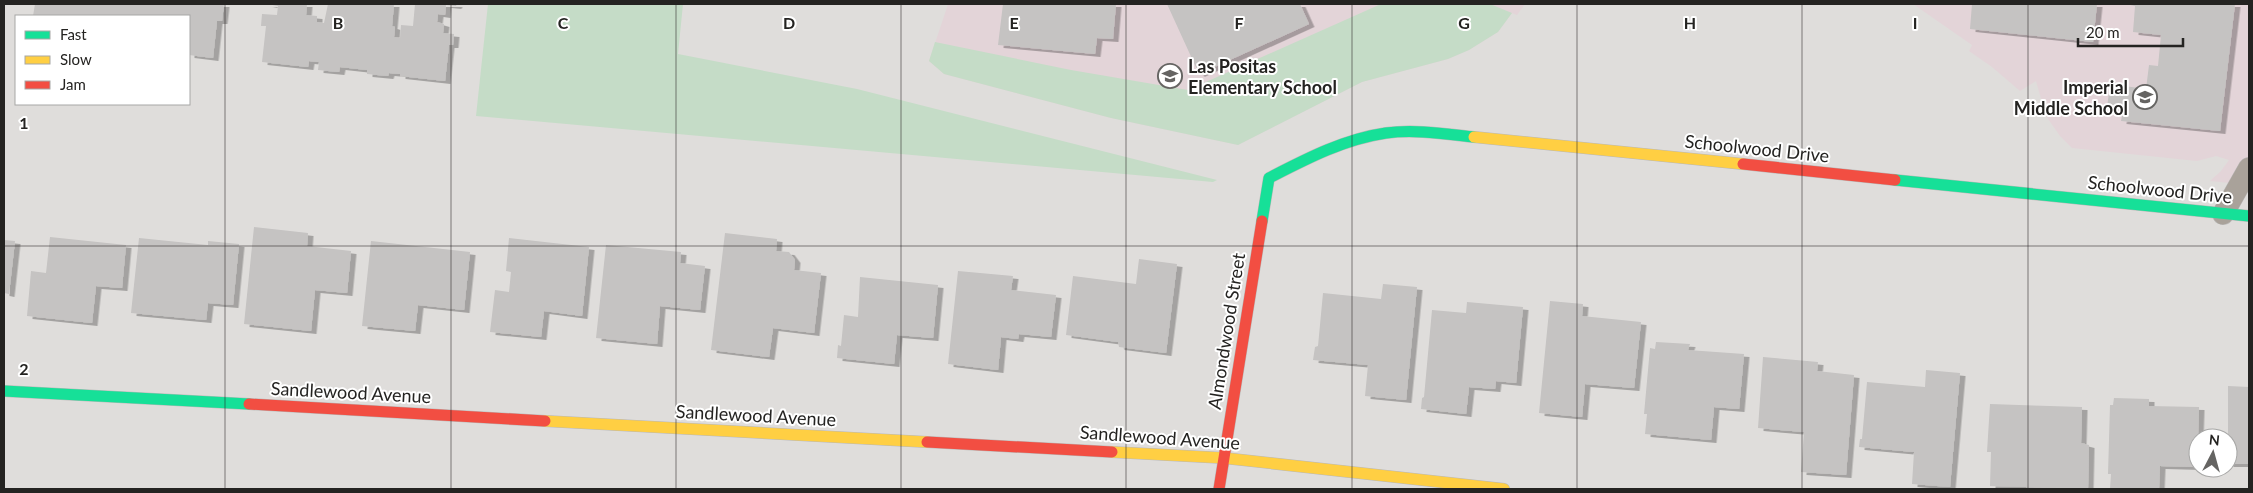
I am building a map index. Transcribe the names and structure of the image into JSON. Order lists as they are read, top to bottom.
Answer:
{
  "streets": {
    "street": ["Schoolwood Drive", "Almondwood Street", "Sandlewood Avenue"]
  },
  "crossings": [
    ["Schoolwood Drive", "Almondwood Street"],
    ["Almondwood Street", "Sandlewood Avenue"]
  ],
  "places": {
    "school or university": ["Las Positas Elementary School", "Imperial Middle School"]
  },
  "legend": ["Fast", "Slow", "Jam"],
  "scale_bar": "20 m",
  "north": "top",
  "grid": {
    "columns": [
      "B",
      "C",
      "D",
      "E",
      "F",
      "G",
      "H",
      "I"
    ],
    "rows": ["1", "2"]
  }
}
